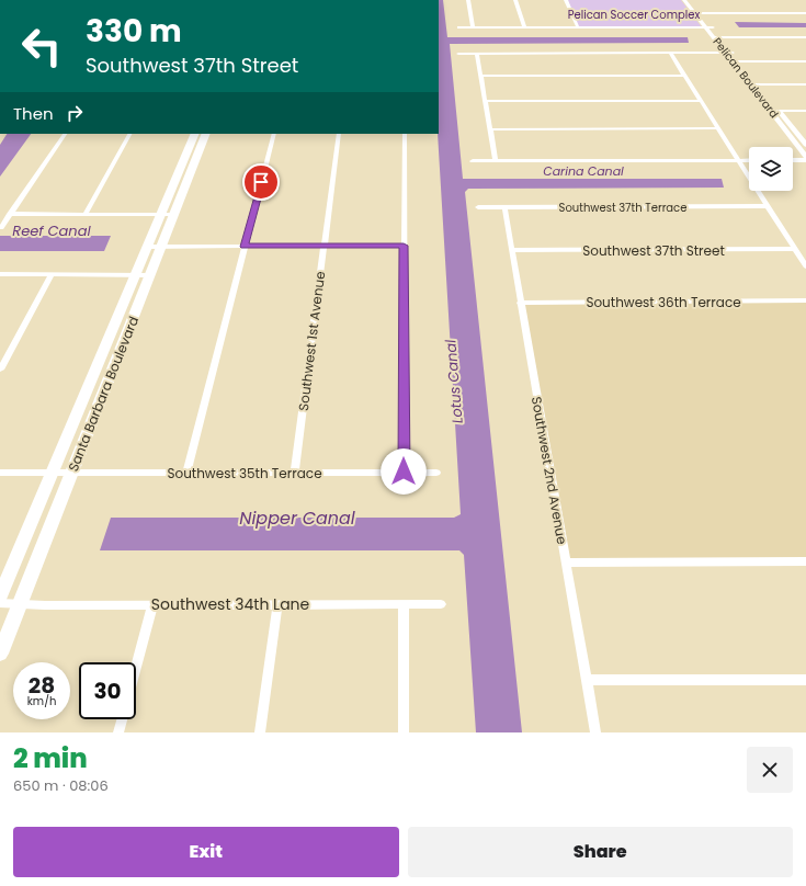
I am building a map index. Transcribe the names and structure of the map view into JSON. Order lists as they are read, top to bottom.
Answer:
{
  "streets": {
    "main road": ["Santa Barbara Boulevard"],
    "street": [
      "Pelican Boulevard",
      "Southwest 37th Terrace",
      "Southwest 37th Street",
      "Southwest 36th Terrace",
      "Southwest 1st Avenue",
      "Southwest 2nd Avenue",
      "Southwest 35th Terrace",
      "Southwest 34th Lane"
    ]
  },
  "crossings": [
    ["Southwest 37th Terrace", "Southwest 2nd Avenue"],
    ["Southwest 37th Street", "Southwest 2nd Avenue"],
    ["Southwest 36th Terrace", "Southwest 2nd Avenue"],
    ["Southwest 1st Avenue", "Southwest 35th Terrace"],
    ["Santa Barbara Boulevard", "Southwest 35th Terrace"],
    ["Santa Barbara Boulevard", "Southwest 34th Lane"]
  ],
  "water": [
    "Carina Canal",
    "Reef Canal",
    "Lotus Canal",
    "Nipper Canal"
  ],
  "parks": ["Pelican Soccer Complex"],
  "page": {
    "turn": ["330 m", "Southwest 37th Street"],
    "then": "Then",
    "speed": "28 km/h",
    "limit": "30",
    "heading": ["2 min", "650 m · 08:06"],
    "buttons": ["Exit", "Share"]
  }
}
